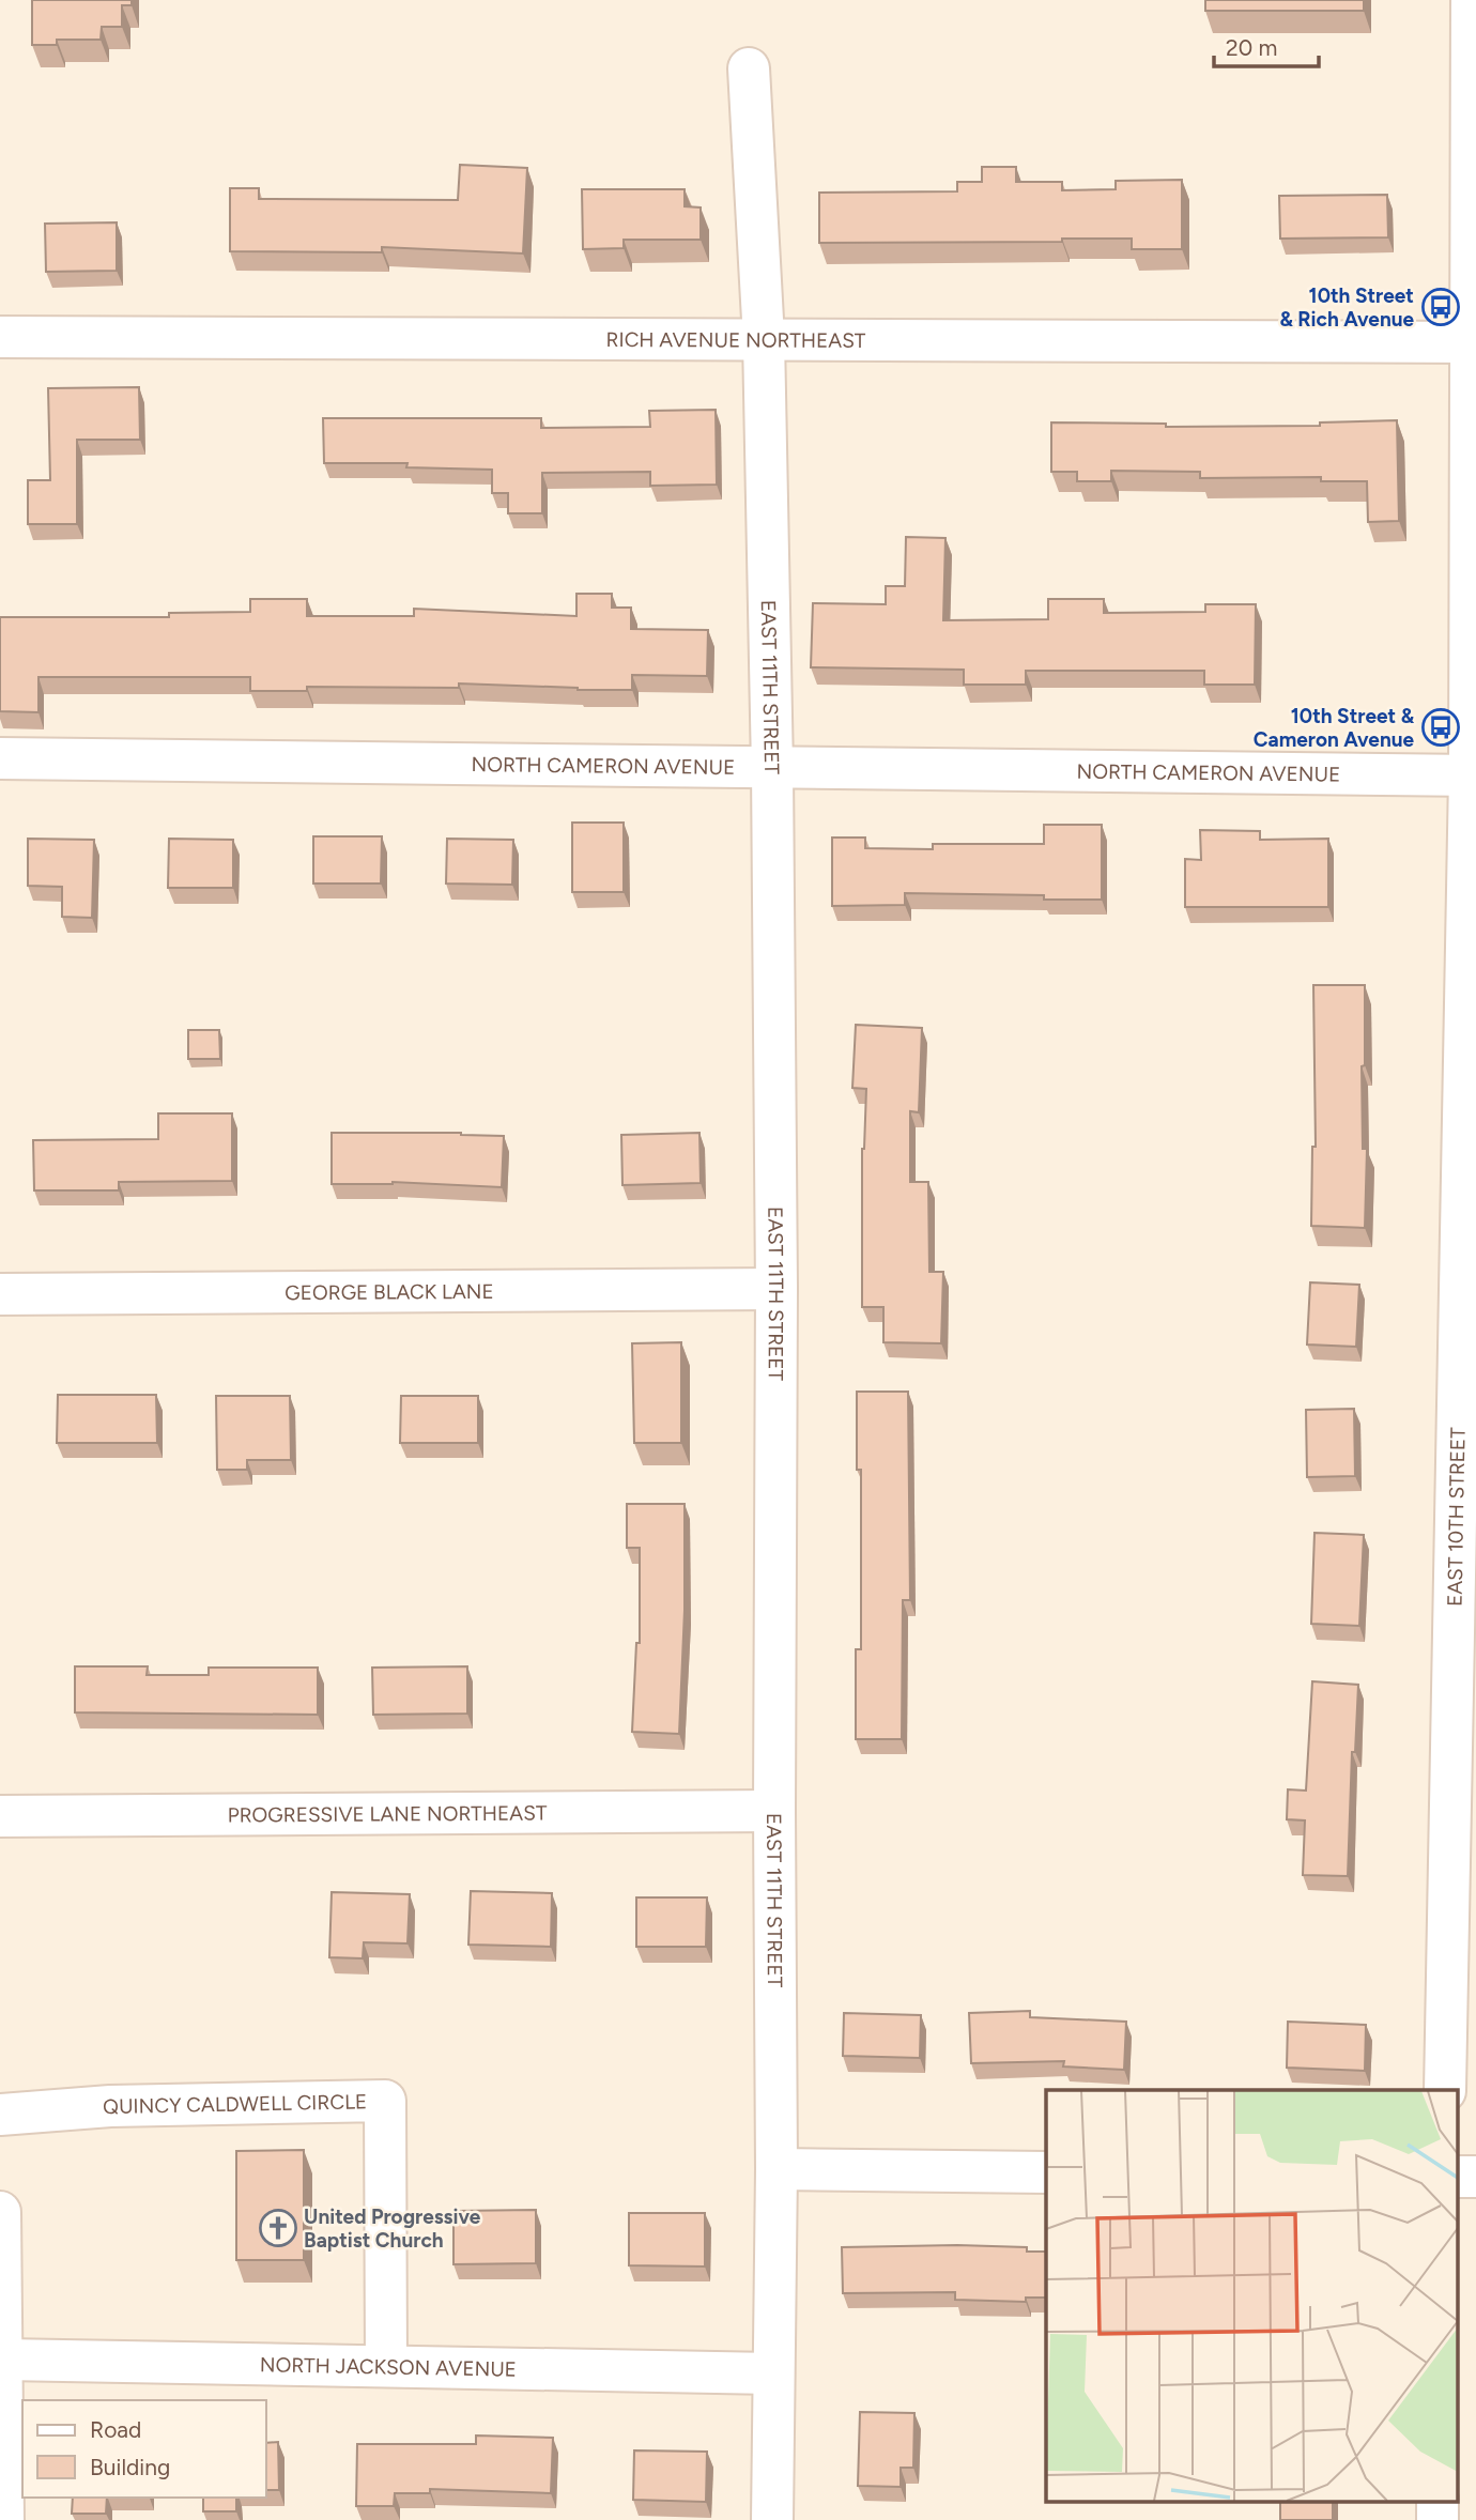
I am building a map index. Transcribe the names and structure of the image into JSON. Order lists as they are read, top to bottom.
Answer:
{
  "streets": {
    "street": [
      "RICH AVENUE NORTHEAST",
      "EAST 11TH STREET",
      "NORTH CAMERON AVENUE",
      "GEORGE BLACK LANE",
      "EAST 10TH STREET",
      "PROGRESSIVE LANE NORTHEAST",
      "QUINCY CALDWELL CIRCLE",
      "NORTH JACKSON AVENUE"
    ]
  },
  "crossings": [
    ["RICH AVENUE NORTHEAST", "EAST 11TH STREET"],
    ["RICH AVENUE NORTHEAST", "EAST 10TH STREET"],
    ["EAST 11TH STREET", "NORTH CAMERON AVENUE"],
    ["EAST 11TH STREET", "GEORGE BLACK LANE"],
    ["EAST 11TH STREET", "PROGRESSIVE LANE NORTHEAST"],
    ["EAST 11TH STREET", "NORTH JACKSON AVENUE"],
    ["NORTH CAMERON AVENUE", "EAST 10TH STREET"],
    ["QUINCY CALDWELL CIRCLE", "NORTH JACKSON AVENUE"]
  ],
  "places": {
    "bus stop": ["10th Street & Rich Avenue", "10th Street & Cameron Avenue"],
    "church": ["United Progressive Baptist Church"]
  },
  "legend": ["Road", "Building"],
  "scale_bar": "20 m"
}
